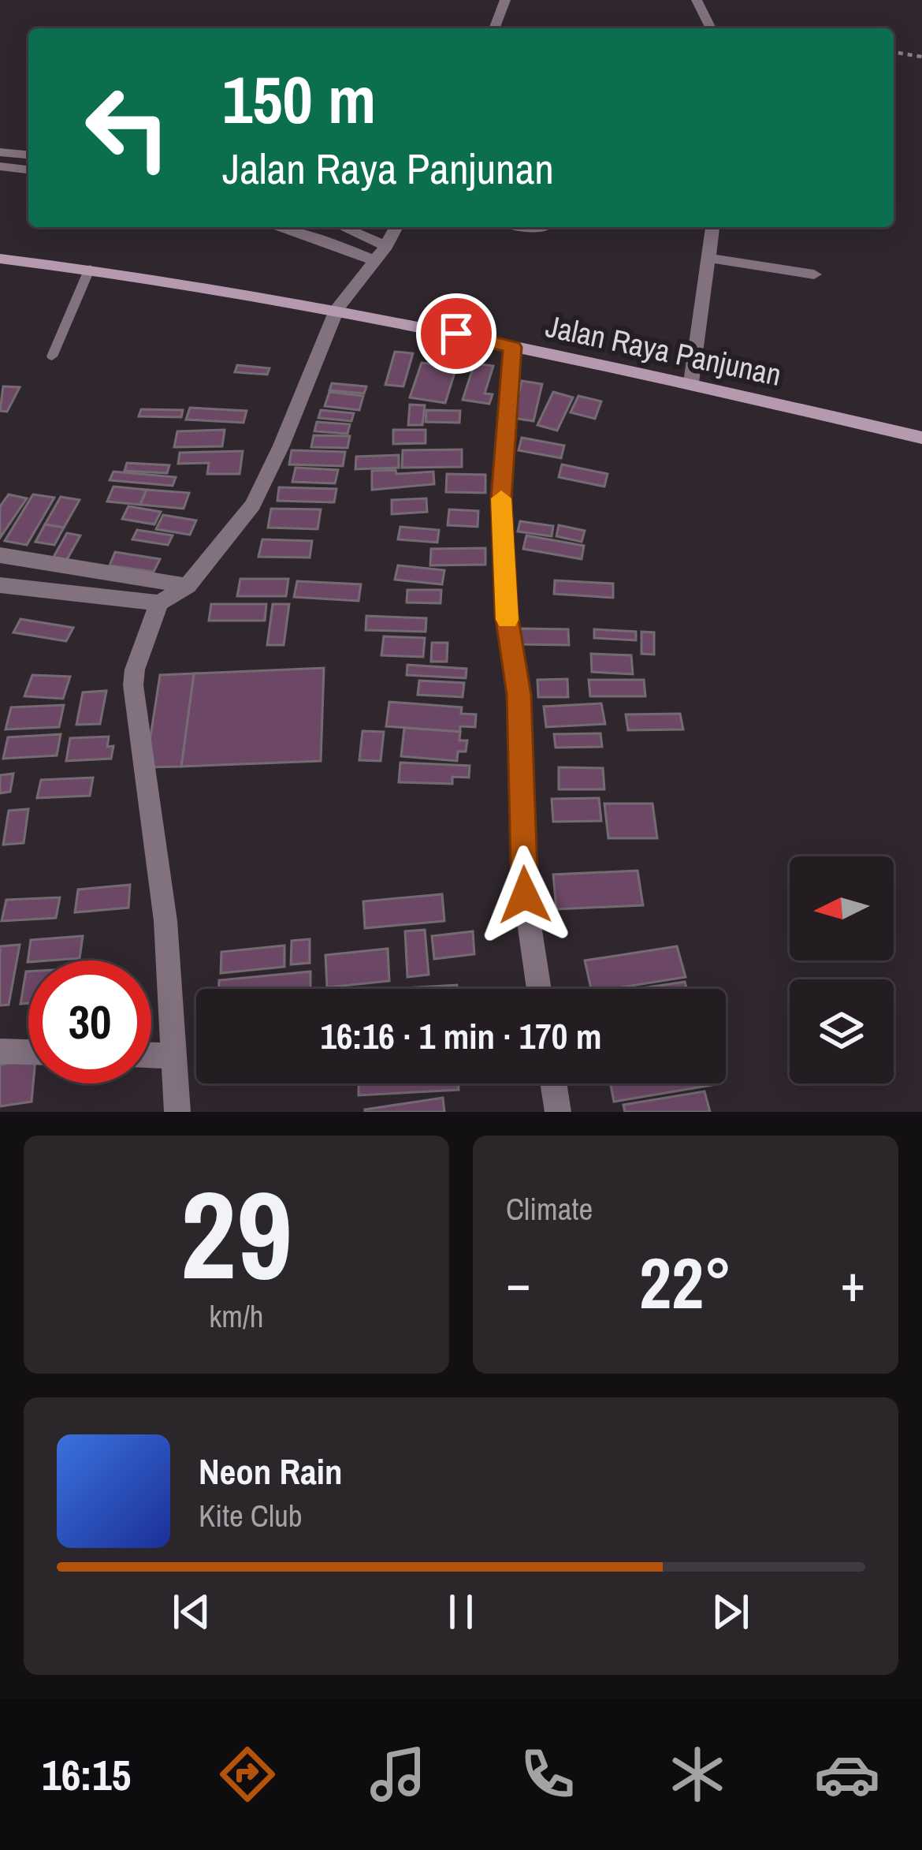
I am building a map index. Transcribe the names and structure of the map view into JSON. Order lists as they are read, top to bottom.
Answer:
{
  "streets": {
    "main road": ["Jalan Raya Panjunan"]
  },
  "north": "left",
  "page": {
    "turn": ["150 m", "Jalan Raya Panjunan"],
    "limit": "30",
    "trip": "16:16 · 1 min · 170 m",
    "tile": [
      ["29", "km/h"],
      "Climate"
    ],
    "heat": ["−", "22°", "+"],
    "song": ["Neon Rain", "Kite Club"],
    "tabs": "16:15"
  }
}
